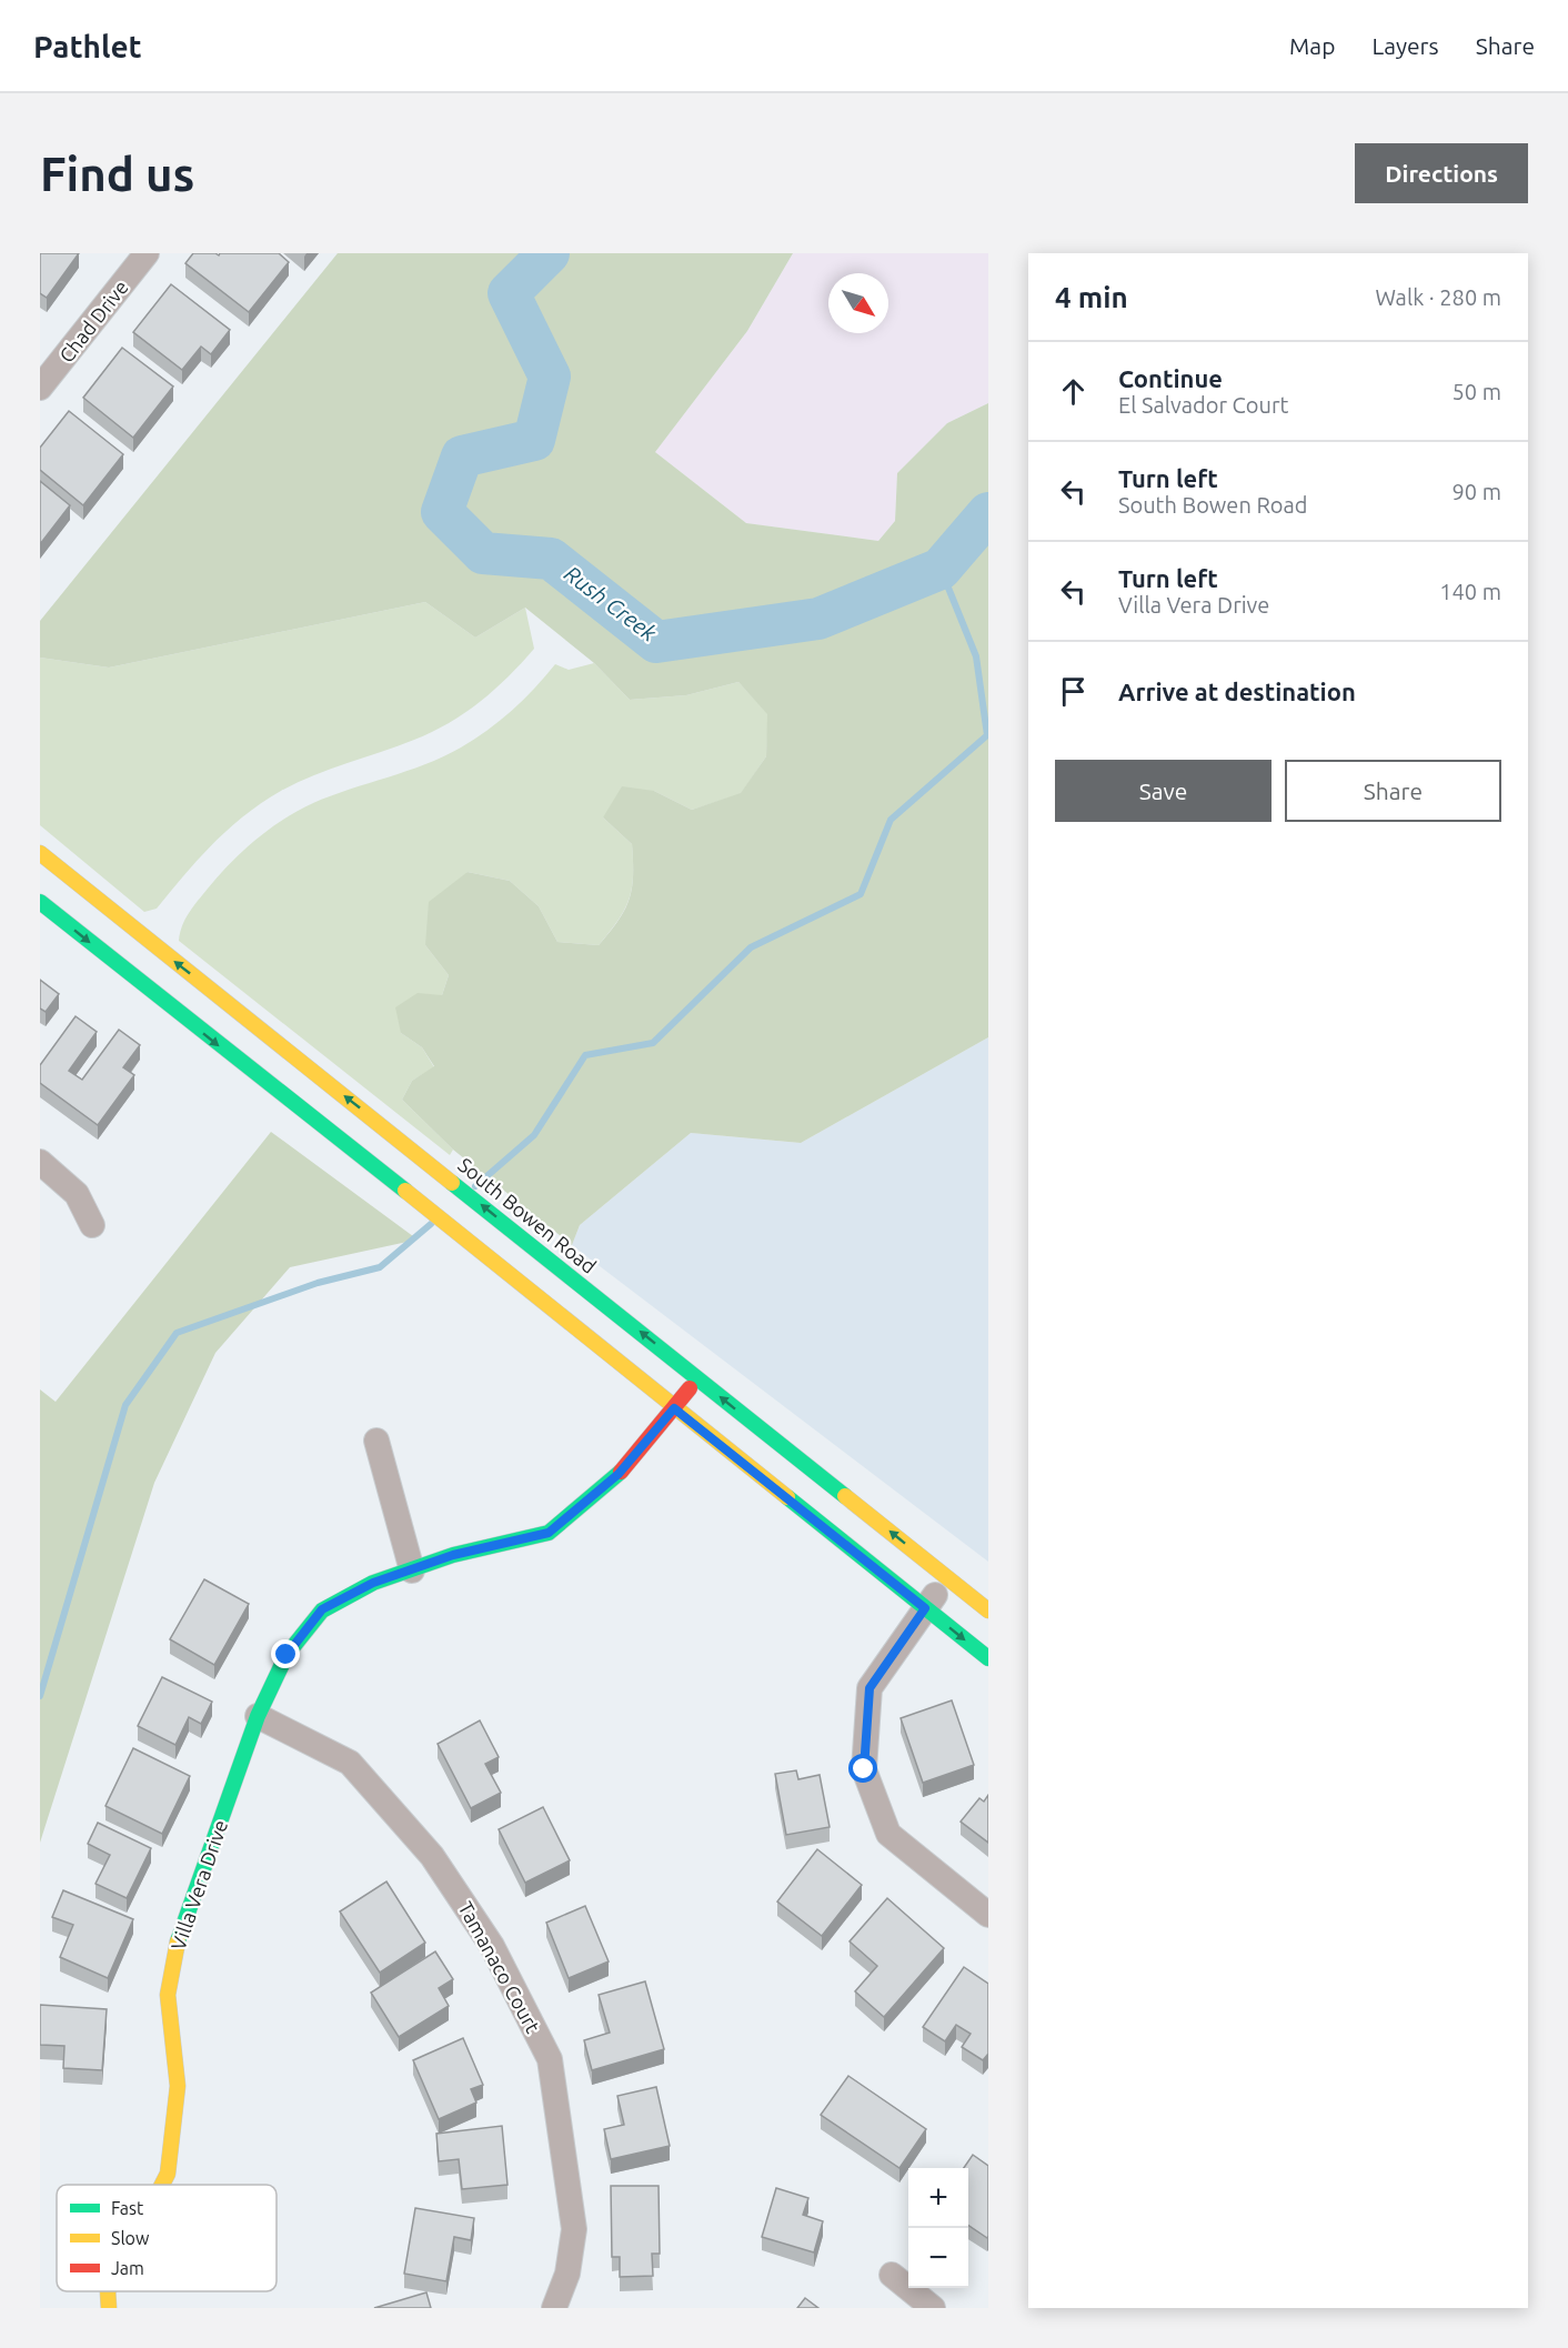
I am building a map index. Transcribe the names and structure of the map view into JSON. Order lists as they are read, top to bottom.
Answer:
{
  "streets": {
    "main road": ["South Bowen Road", "Villa Vera Drive"],
    "street": ["Chad Drive", "Tamanaco Court"]
  },
  "crossings": [
    ["South Bowen Road", "Villa Vera Drive"],
    ["Villa Vera Drive", "Tamanaco Court"]
  ],
  "water": ["Rush Creek"],
  "legend": ["Fast", "Slow", "Jam"],
  "north": "bottom right",
  "page": {
    "header": "Pathlet",
    "nav": ["Map", "Layers", "Share"],
    "buttons": [
      "Directions",
      ["Save", "Share"]
    ],
    "title": "Find us",
    "heading": ["4 min", "Walk · 280 m"],
    "list": [
      ["Continue", "El Salvador Court", "50 m"],
      ["Turn left", "South Bowen Road", "90 m"],
      ["Turn left", "Villa Vera Drive", "140 m"],
      "Arrive at destination"
    ],
    "map_buttons": ["+", "−"]
  }
}
